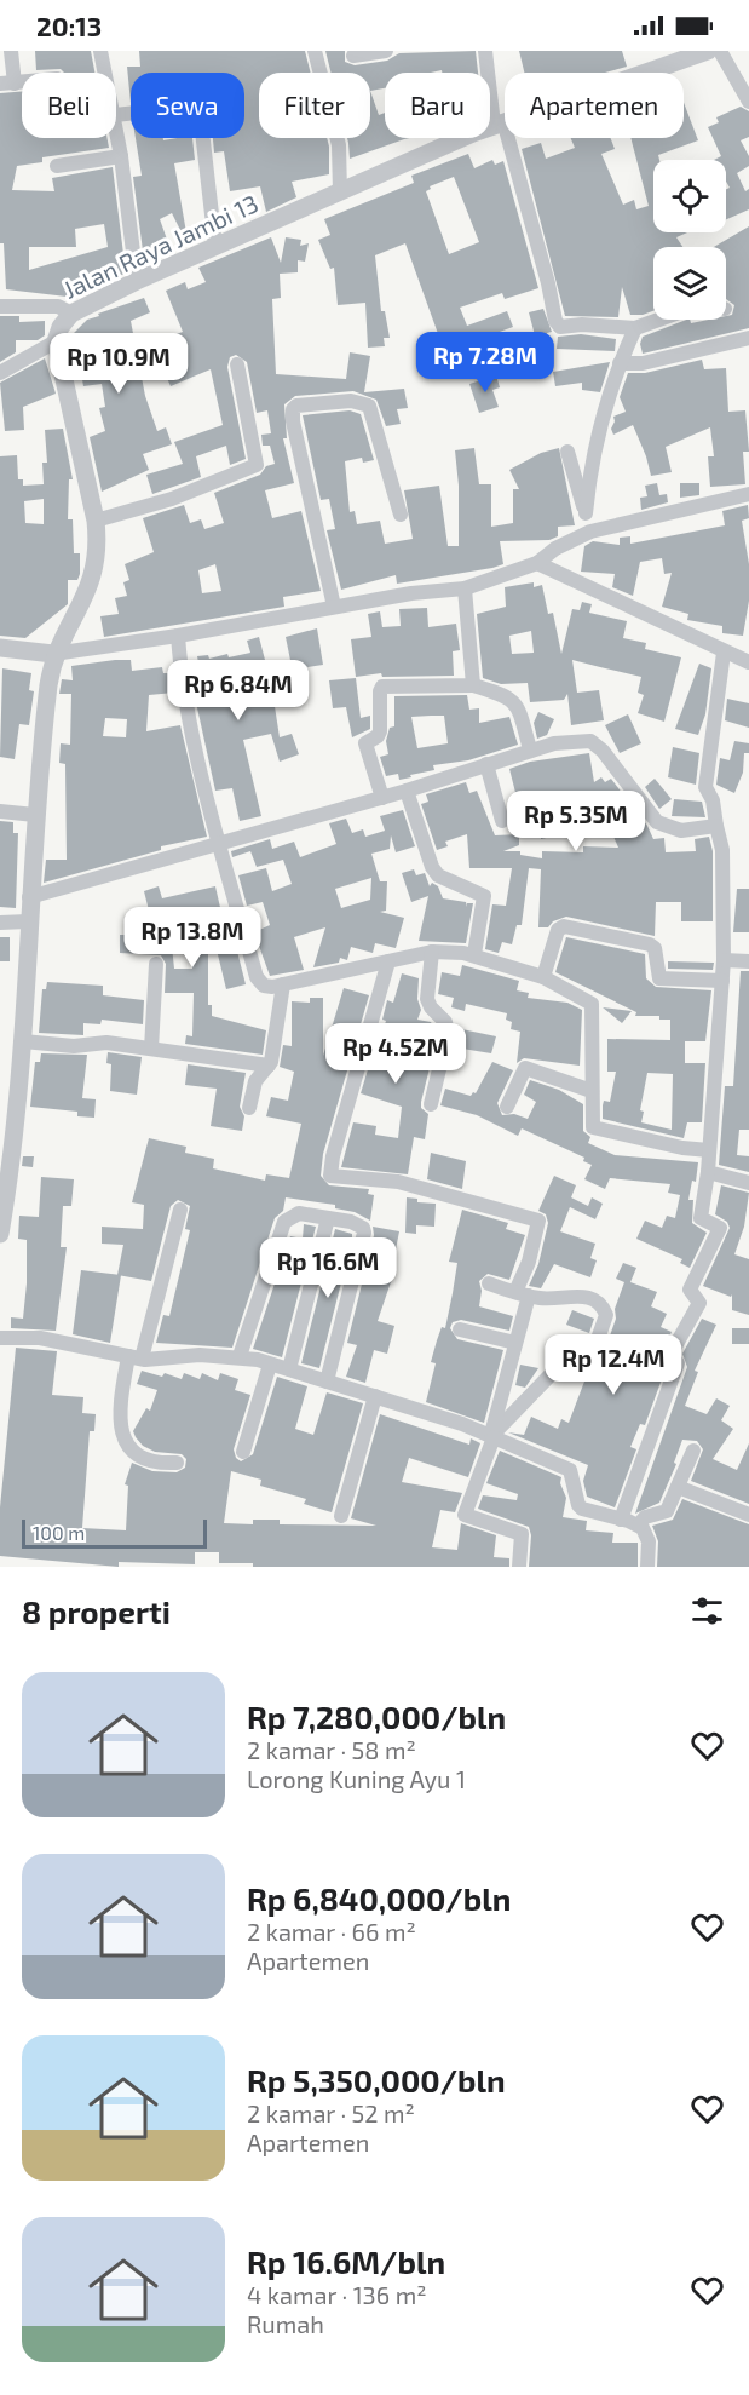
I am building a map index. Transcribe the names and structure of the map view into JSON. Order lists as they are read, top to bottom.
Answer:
{
  "streets": {
    "street": ["Jalan Raya Jambi 13"]
  },
  "scale_bar": "100 m",
  "page": {
    "status": "20:13",
    "chip": [
      "Beli",
      "Sewa",
      "Filter",
      "Baru",
      "Apartemen"
    ],
    "price": [
      "Rp 7.28M",
      "Rp 10.9M",
      "Rp 6.84M",
      "Rp 5.35M",
      "Rp 13.8M",
      "Rp 4.52M",
      "Rp 16.6M",
      "Rp 12.4M"
    ],
    "scale": "100 m",
    "heading": "8 properti",
    "list": [
      {
        "name": "Rp 7,280,000/bln",
        "note": "2 kamar · 58 m² · Lorong Kuning Ayu 1"
      },
      {
        "name": "Rp 6,840,000/bln",
        "note": "2 kamar · 66 m² · Apartemen"
      },
      {
        "name": "Rp 5,350,000/bln",
        "note": "2 kamar · 52 m² · Apartemen"
      },
      {
        "name": "Rp 16.6M/bln",
        "note": "4 kamar · 136 m² · Rumah"
      }
    ]
  }
}
